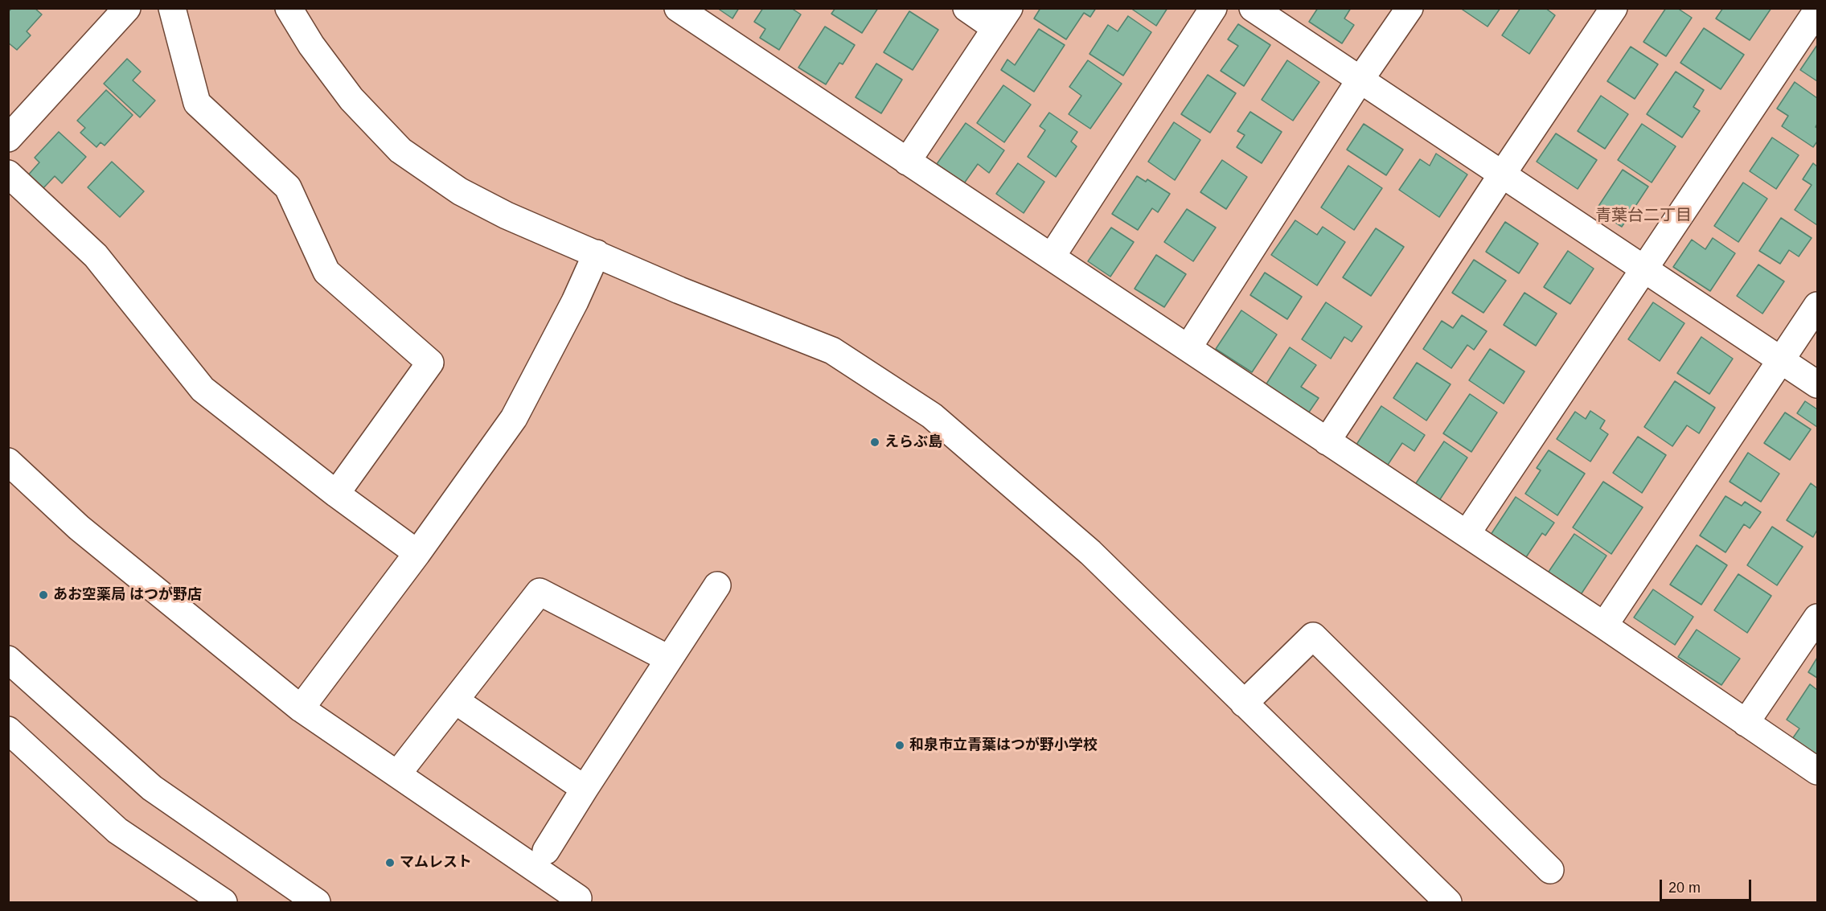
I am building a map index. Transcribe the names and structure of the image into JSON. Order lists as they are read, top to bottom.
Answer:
{
  "districts": ["青葉台二丁目"],
  "places": [
    "えらぶ島",
    "あお空薬局 はつが野店",
    "和泉市立青葉はつが野小学校",
    "マムレスト"
  ],
  "scale_bar": "20 m"
}
